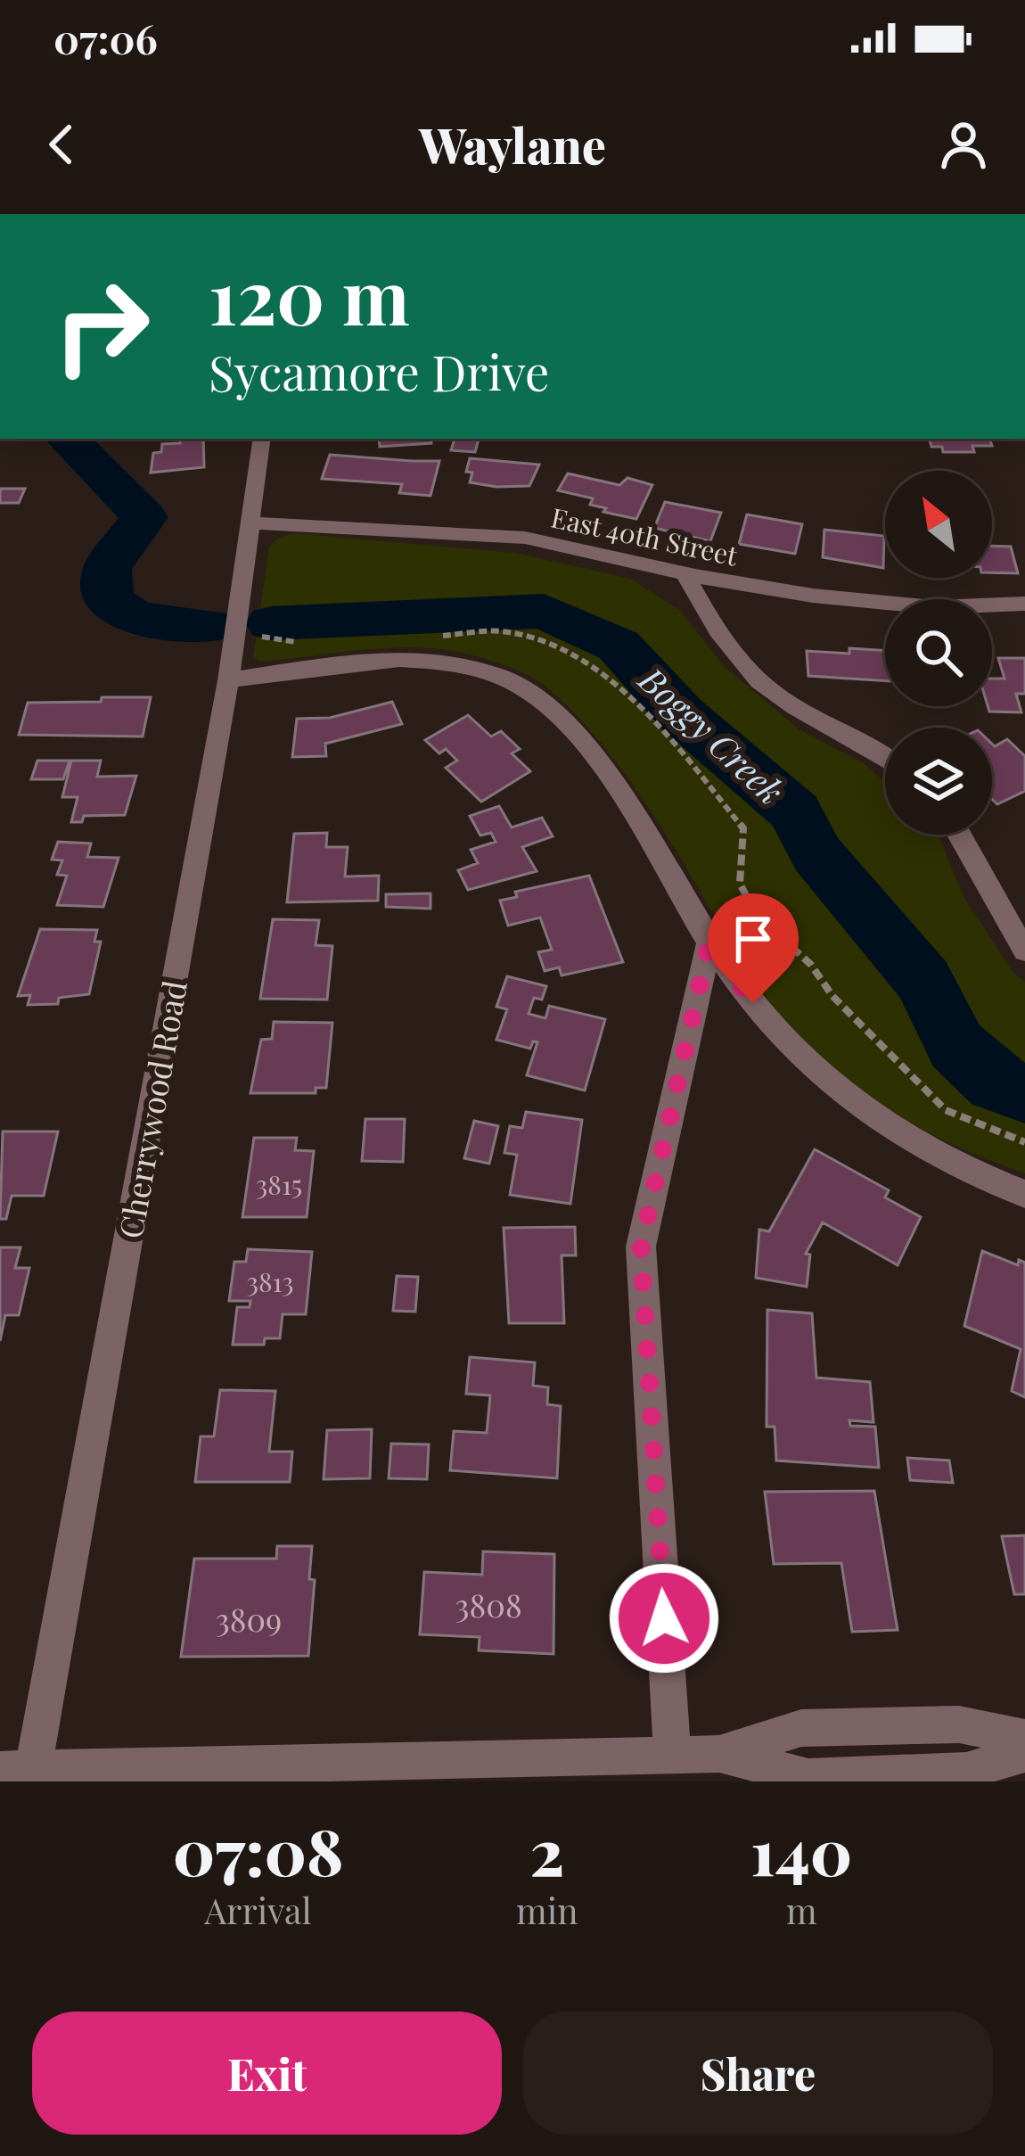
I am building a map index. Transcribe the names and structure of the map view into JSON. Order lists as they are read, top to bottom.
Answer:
{
  "streets": {
    "street": ["East 40th Street", "Cherrywood Road"]
  },
  "crossings": [
    ["East 40th Street", "Cherrywood Road"]
  ],
  "water": ["Boggy Creek"],
  "house_numbers": [
    "3815",
    "3813",
    "3808",
    "3809"
  ],
  "north": "top left",
  "page": {
    "status": "07:06",
    "header": "Waylane",
    "turn": ["120 m", "Sycamore Drive"],
    "eta": [
      "07:08",
      "Arrival",
      "2",
      "min",
      "140",
      "m"
    ],
    "buttons": ["Exit", "Share"]
  }
}
